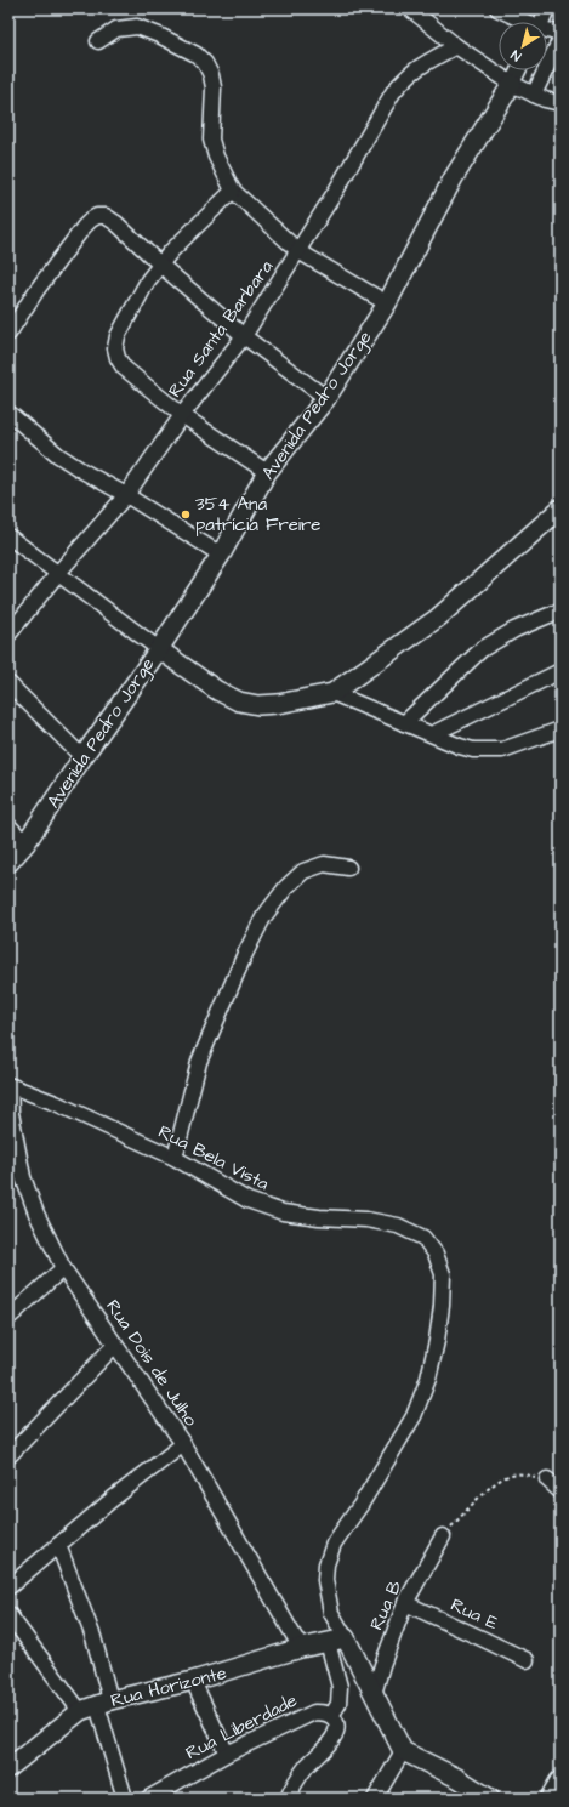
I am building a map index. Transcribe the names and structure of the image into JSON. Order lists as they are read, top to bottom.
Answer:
{
  "streets": {
    "street": [
      "Rua Santa Barbara",
      "Avenida Pedro Jorge",
      "Rua Bela Vista",
      "Rua Dois de Julho",
      "Rua B",
      "Rua E",
      "Rua Horizonte",
      "Rua Liberdade"
    ]
  },
  "crossings": [
    ["Rua Bela Vista", "Rua Dois de Julho"],
    ["Rua Bela Vista", "Rua Horizonte"],
    ["Rua Dois de Julho", "Rua Horizonte"],
    ["Rua B", "Rua E"]
  ],
  "places": ["354 Ana patrícia Freire"],
  "north": "bottom left"
}
